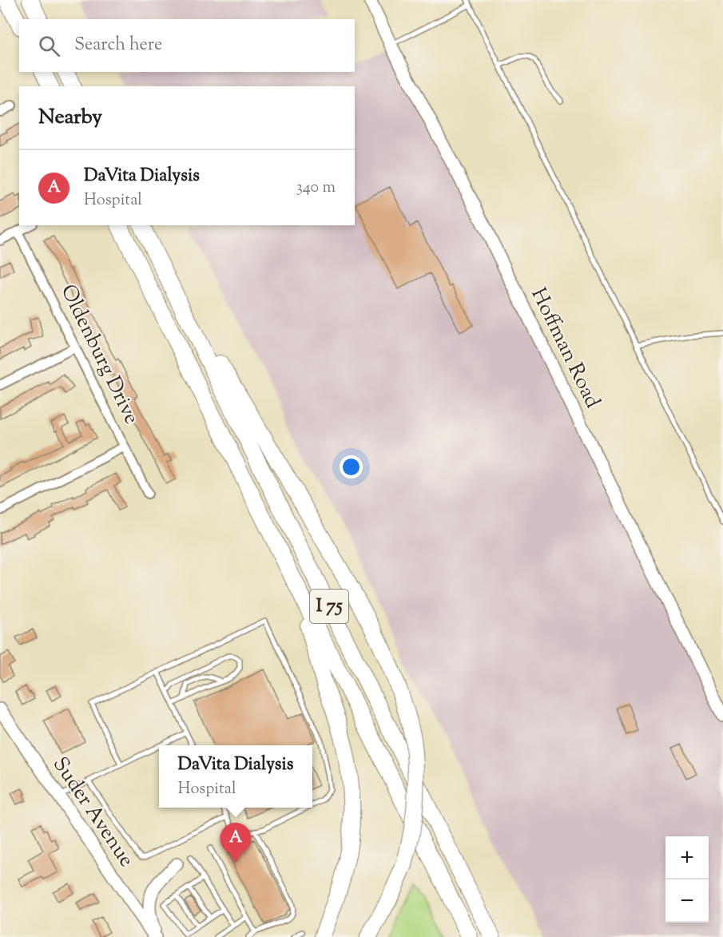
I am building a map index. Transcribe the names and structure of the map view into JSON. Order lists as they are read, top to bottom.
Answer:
{
  "streets": {
    "highway": ["I 75"],
    "street": ["Hoffman Road", "Oldenburg Drive", "Suder Avenue"]
  },
  "page": {
    "search": "Search here",
    "heading": "Nearby",
    "list": [
      {
        "mark": "A",
        "name": "DaVita Dialysis",
        "note": "Hospital",
        "value": "340 m"
      }
    ],
    "popup": ["DaVita Dialysis", "Hospital"],
    "pins": "A",
    "map_buttons": ["+", "−"]
  }
}
